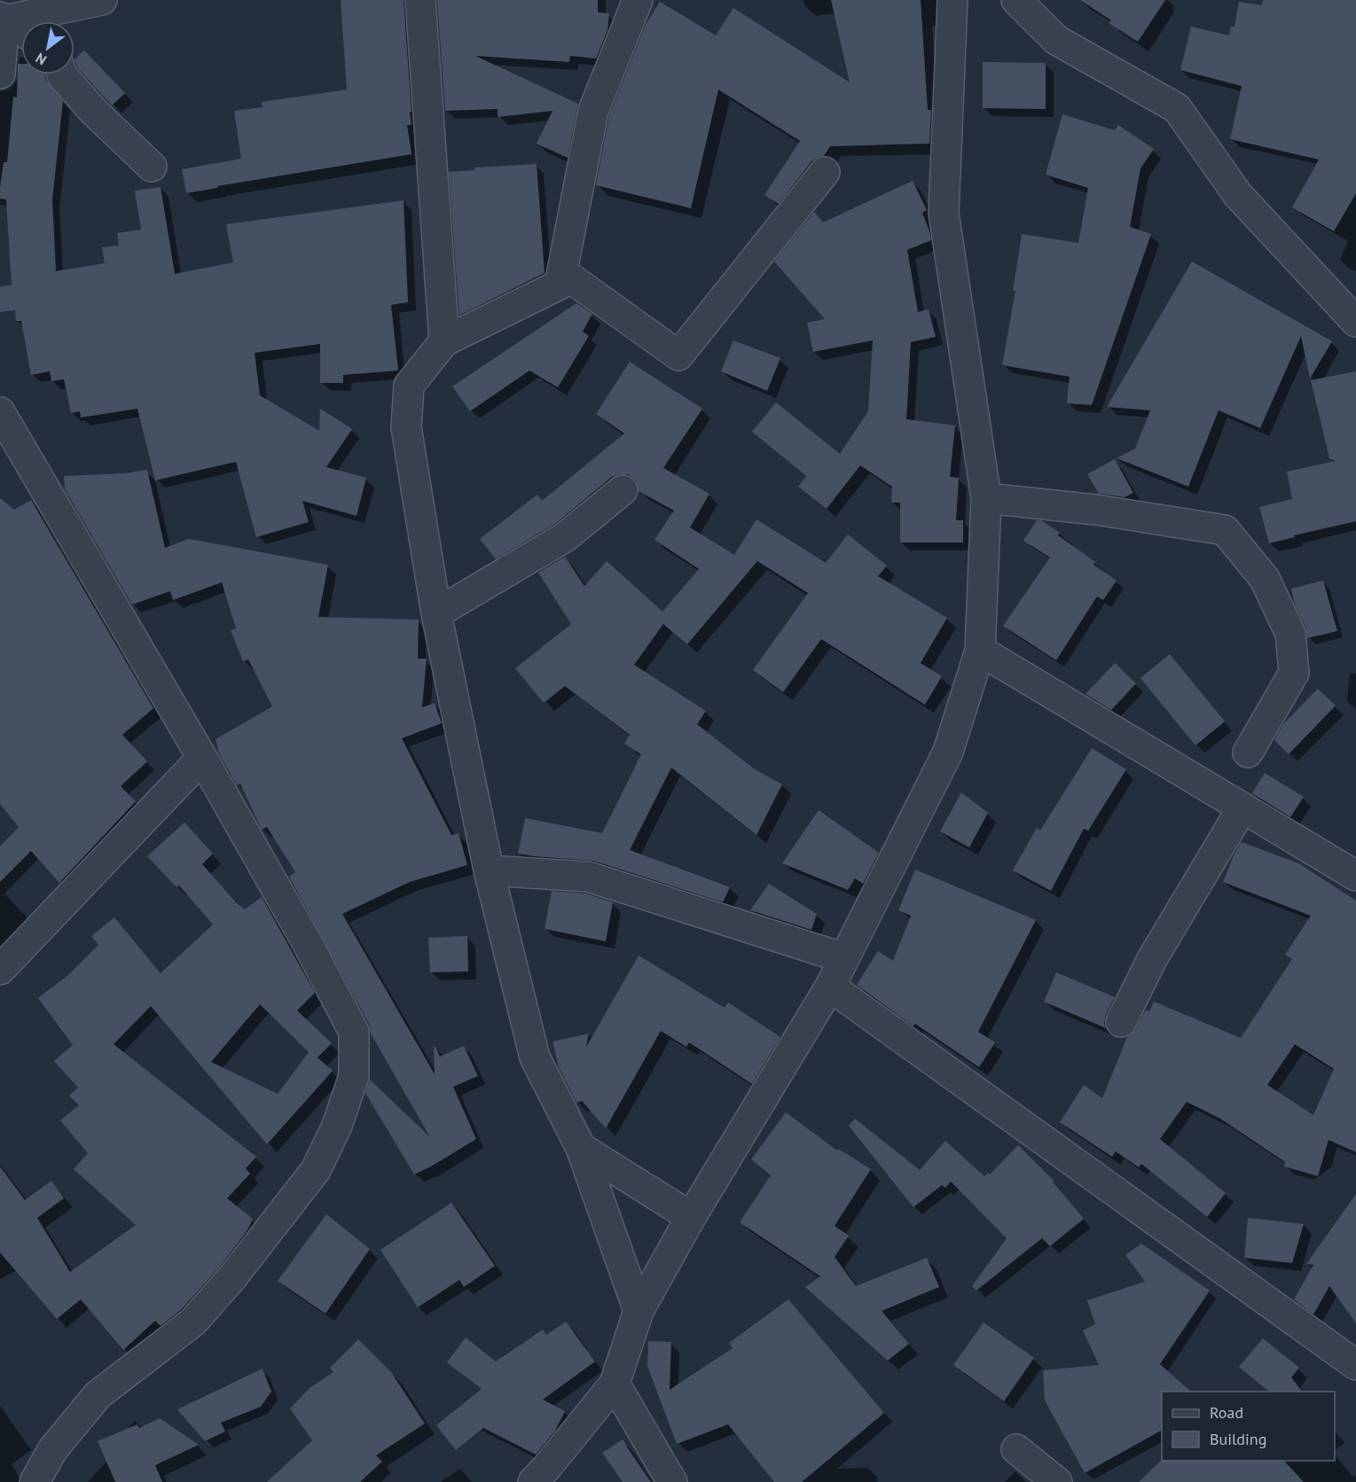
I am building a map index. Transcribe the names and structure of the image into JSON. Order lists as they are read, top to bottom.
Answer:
{
  "legend": ["Road", "Building"],
  "north": "bottom left"
}
